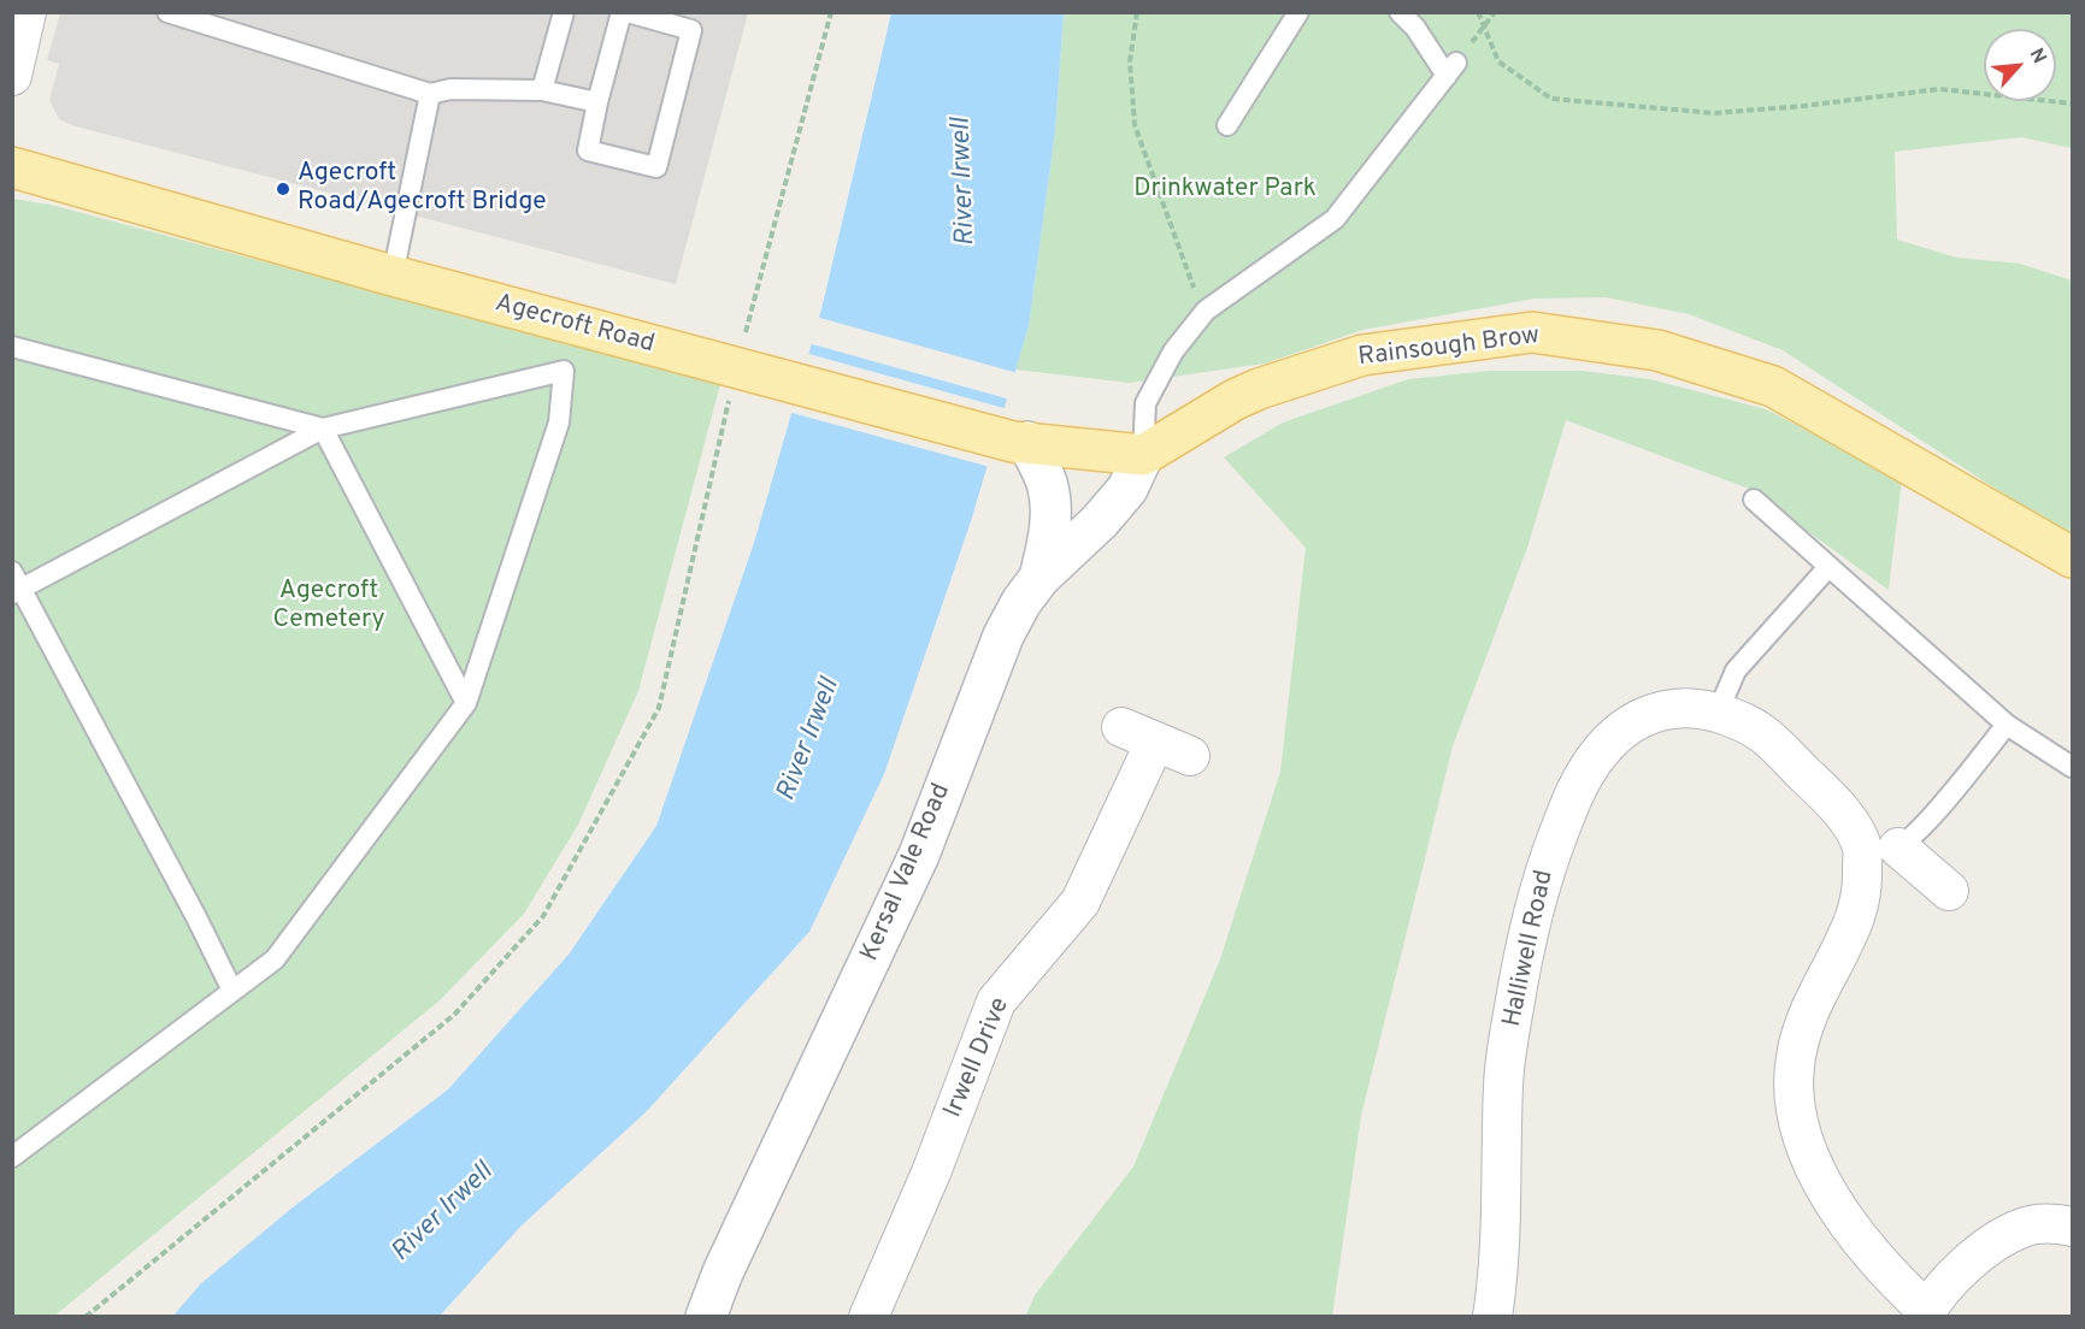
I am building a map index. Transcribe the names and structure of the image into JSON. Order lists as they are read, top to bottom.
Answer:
{
  "streets": {
    "main road": ["Agecroft Road", "Rainsough Brow"],
    "street": ["Kersal Vale Road", "Halliwell Road", "Irwell Drive"]
  },
  "crossings": [
    ["Agecroft Road", "Rainsough Brow"],
    ["Agecroft Road", "Kersal Vale Road"],
    ["Rainsough Brow", "Kersal Vale Road"]
  ],
  "water": ["River Irwell"],
  "parks": ["Drinkwater Park", "Agecroft Cemetery"],
  "places": ["Agecroft Road/Agecroft Bridge"],
  "north": "top right"
}
